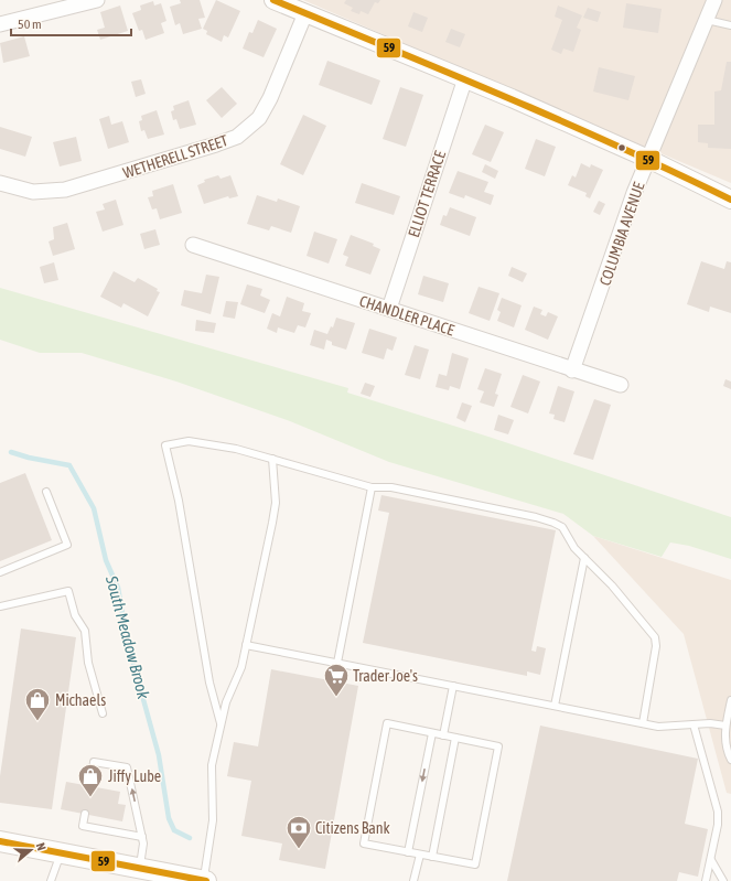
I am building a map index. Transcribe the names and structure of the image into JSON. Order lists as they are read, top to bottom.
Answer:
{
  "streets": {
    "street": [
      "WETHERELL STREET",
      "ELLIOT TERRACE",
      "COLUMBIA AVENUE",
      "CHANDLER PLACE"
    ]
  },
  "crossings": [
    ["ELLIOT TERRACE", "CHANDLER PLACE"],
    ["COLUMBIA AVENUE", "CHANDLER PLACE"]
  ],
  "water": ["South Meadow Brook"],
  "places": {
    "supermarket": ["Trader Joe's"],
    "shop": ["Michaels", "Jiffy Lube"],
    "bank": ["Citizens Bank"]
  },
  "lines": ["transit line 59"],
  "scale_bar": "50 m",
  "north": "right"
}
